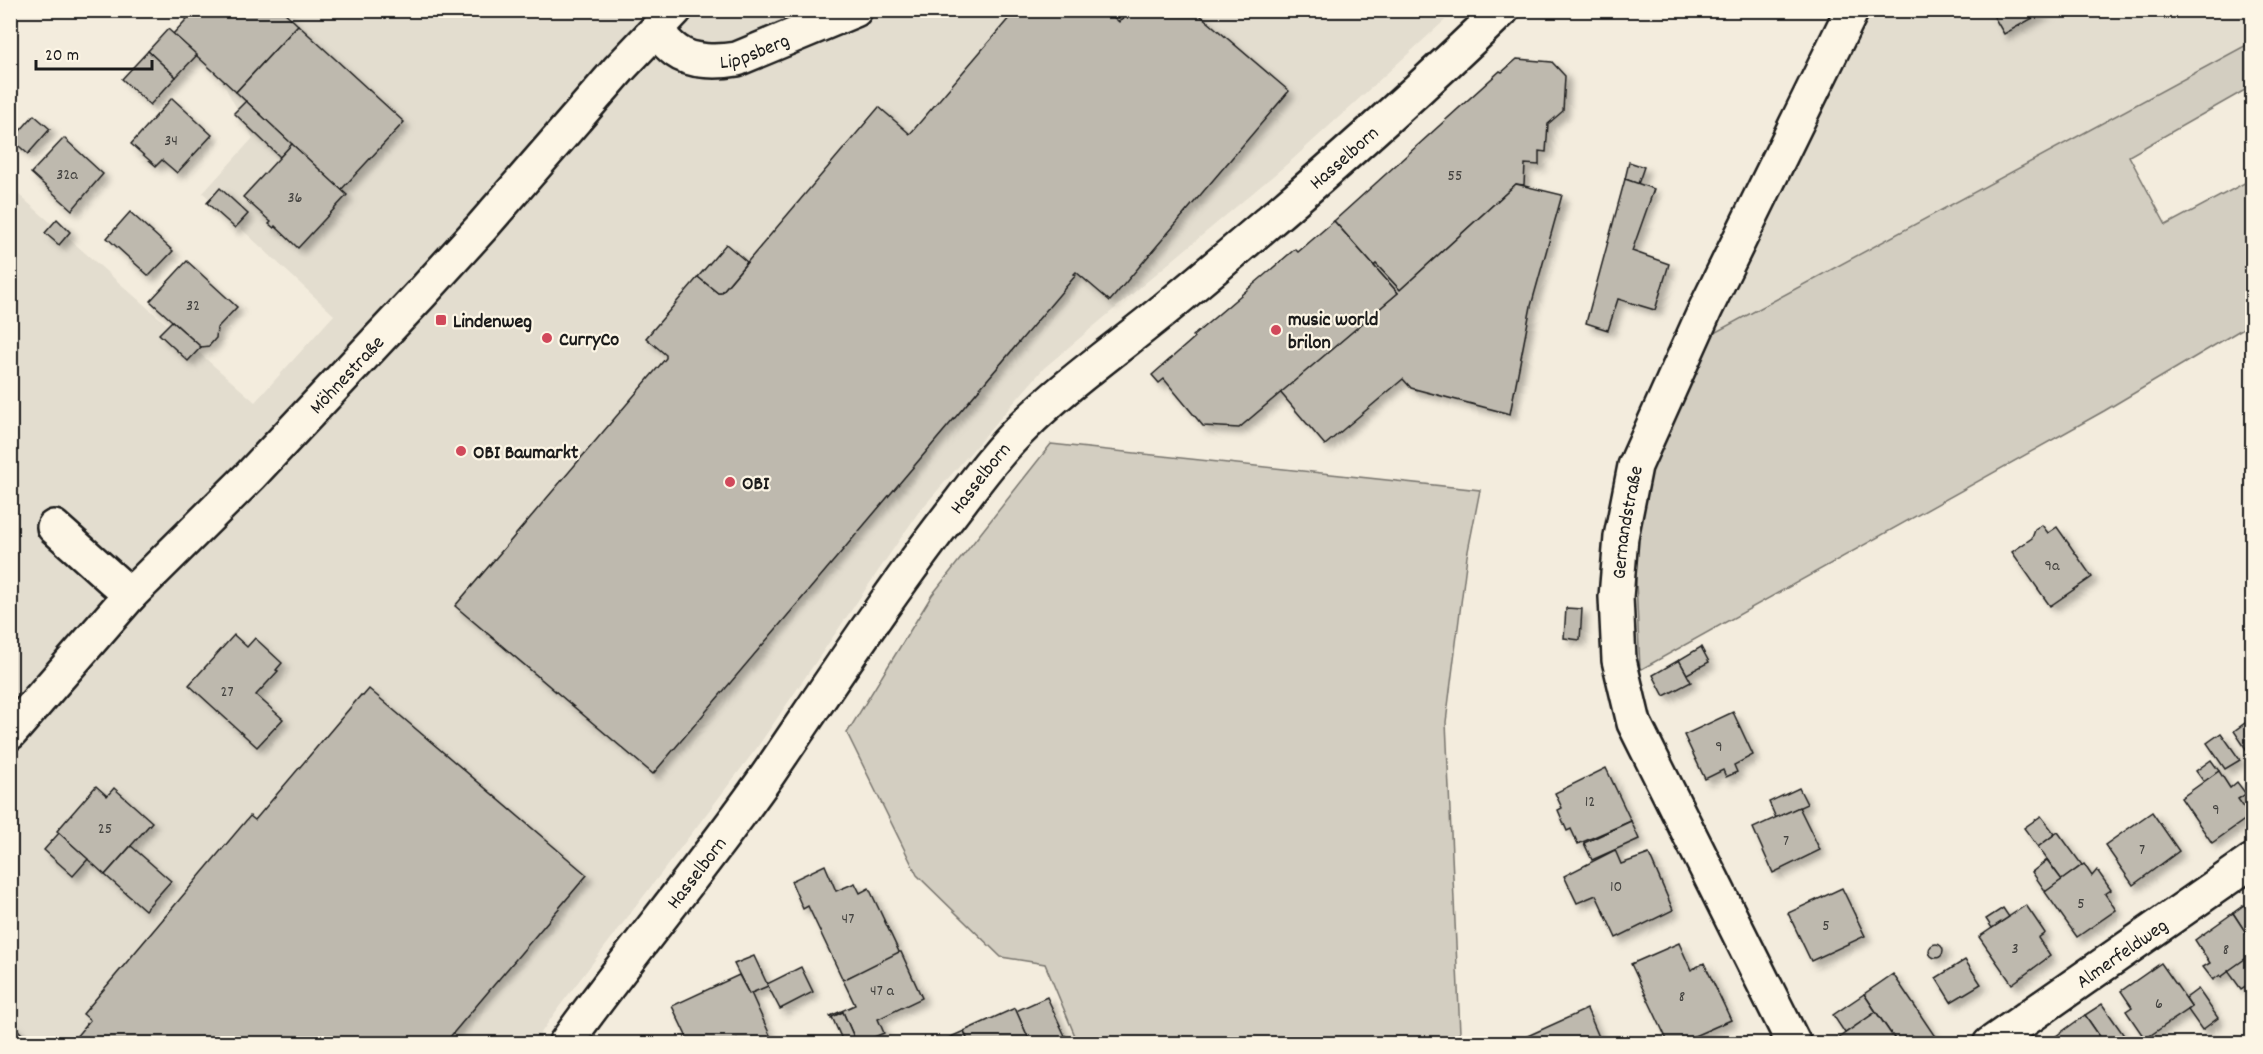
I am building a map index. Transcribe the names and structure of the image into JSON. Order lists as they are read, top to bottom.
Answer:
{
  "streets": {
    "street": [
      "Lippsberg",
      "Hasselborn",
      "Möhnestraße",
      "Gernandstraße",
      "Almerfeldweg"
    ]
  },
  "crossings": [
    ["Lippsberg", "Möhnestraße"]
  ],
  "places": {
    "transit": ["Lindenweg"],
    "other": [
      "music world brilon",
      "CurryCo",
      "OBI Baumarkt",
      "OBI"
    ]
  },
  "house_numbers": [
    "34",
    "32a",
    "55",
    "36",
    "32",
    "9a",
    "27",
    "9",
    "12",
    "9",
    "25",
    "7",
    "7",
    "10",
    "5",
    "47",
    "5",
    "3",
    "8",
    "47 a",
    "8",
    "6"
  ],
  "scale_bar": "20 m"
}
